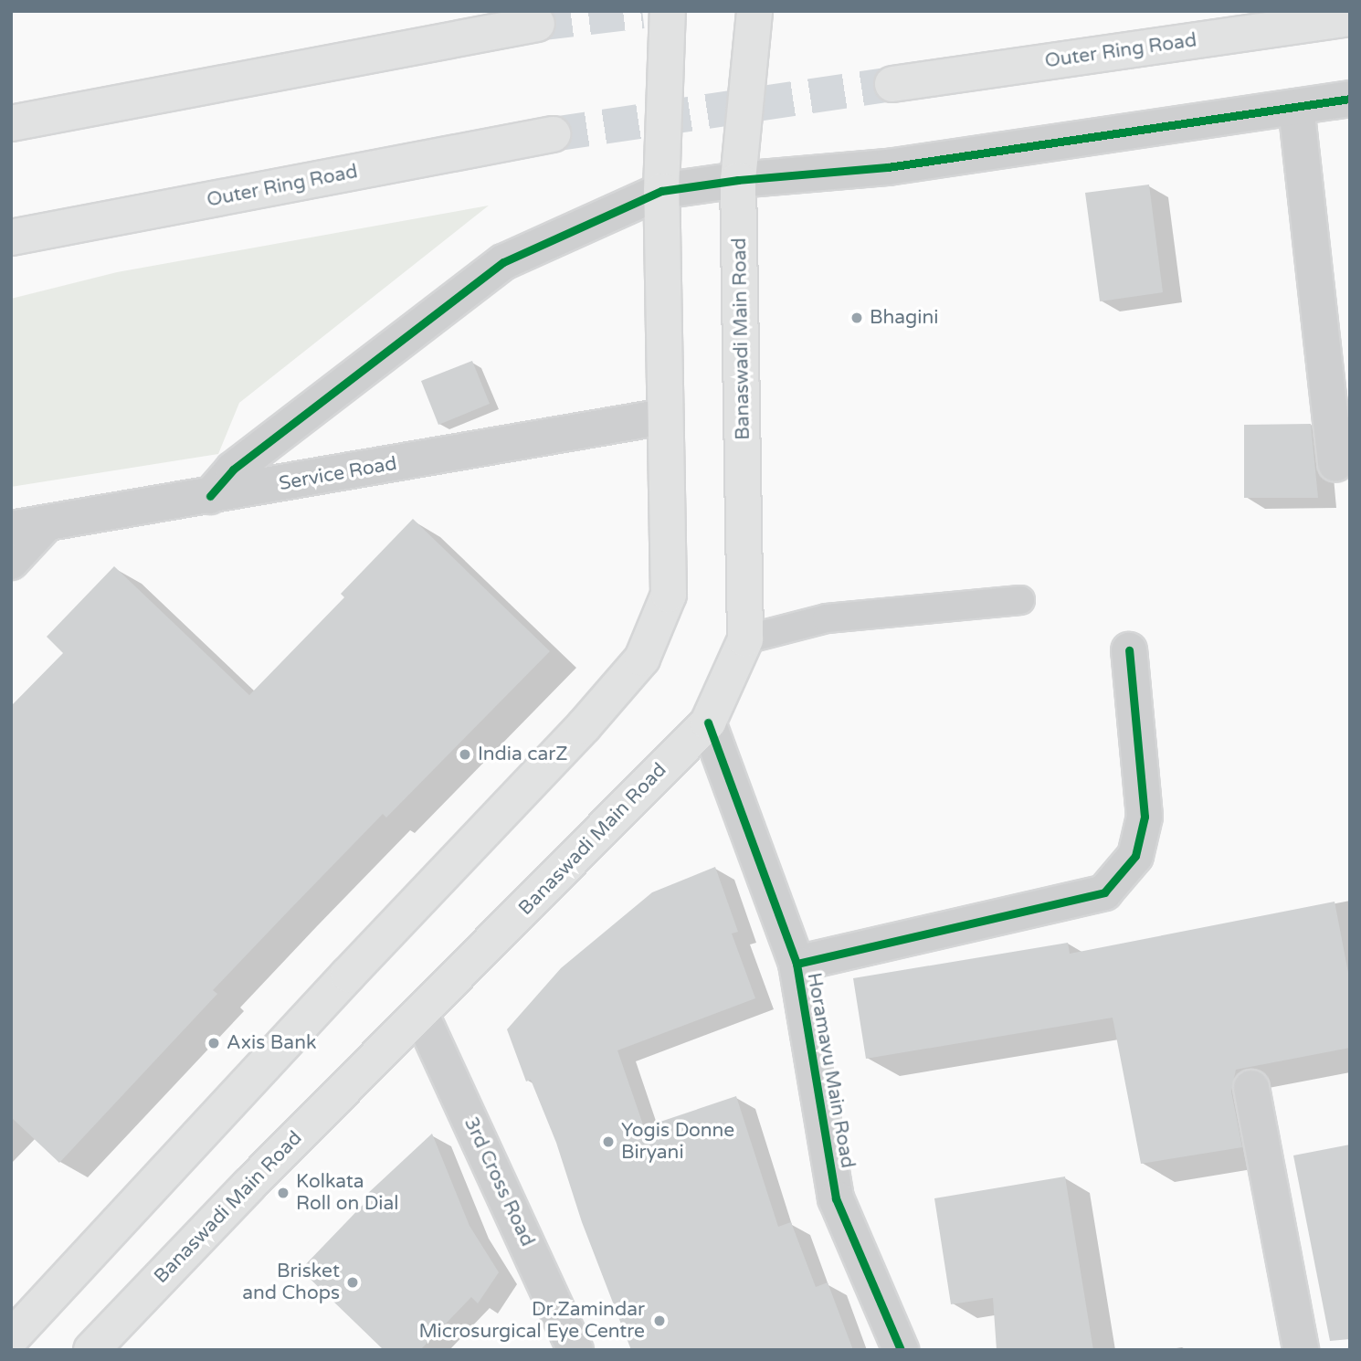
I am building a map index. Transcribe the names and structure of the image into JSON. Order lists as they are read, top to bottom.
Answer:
{
  "streets": {
    "main road": ["Outer Ring Road", "Banaswadi Main Road"],
    "street": ["Service Road", "Horamavu Main Road", "3rd Cross Road"]
  },
  "crossings": [
    ["Banaswadi Main Road", "Horamavu Main Road"],
    ["Banaswadi Main Road", "3rd Cross Road"]
  ],
  "places": [
    "Bhagini",
    "India carZ",
    "Axis Bank",
    "Yogis Donne Biryani",
    "Kolkata Roll on Dial",
    "Brisket and Chops",
    "Dr.Zamindar Microsurgical Eye Centre"
  ]
}
